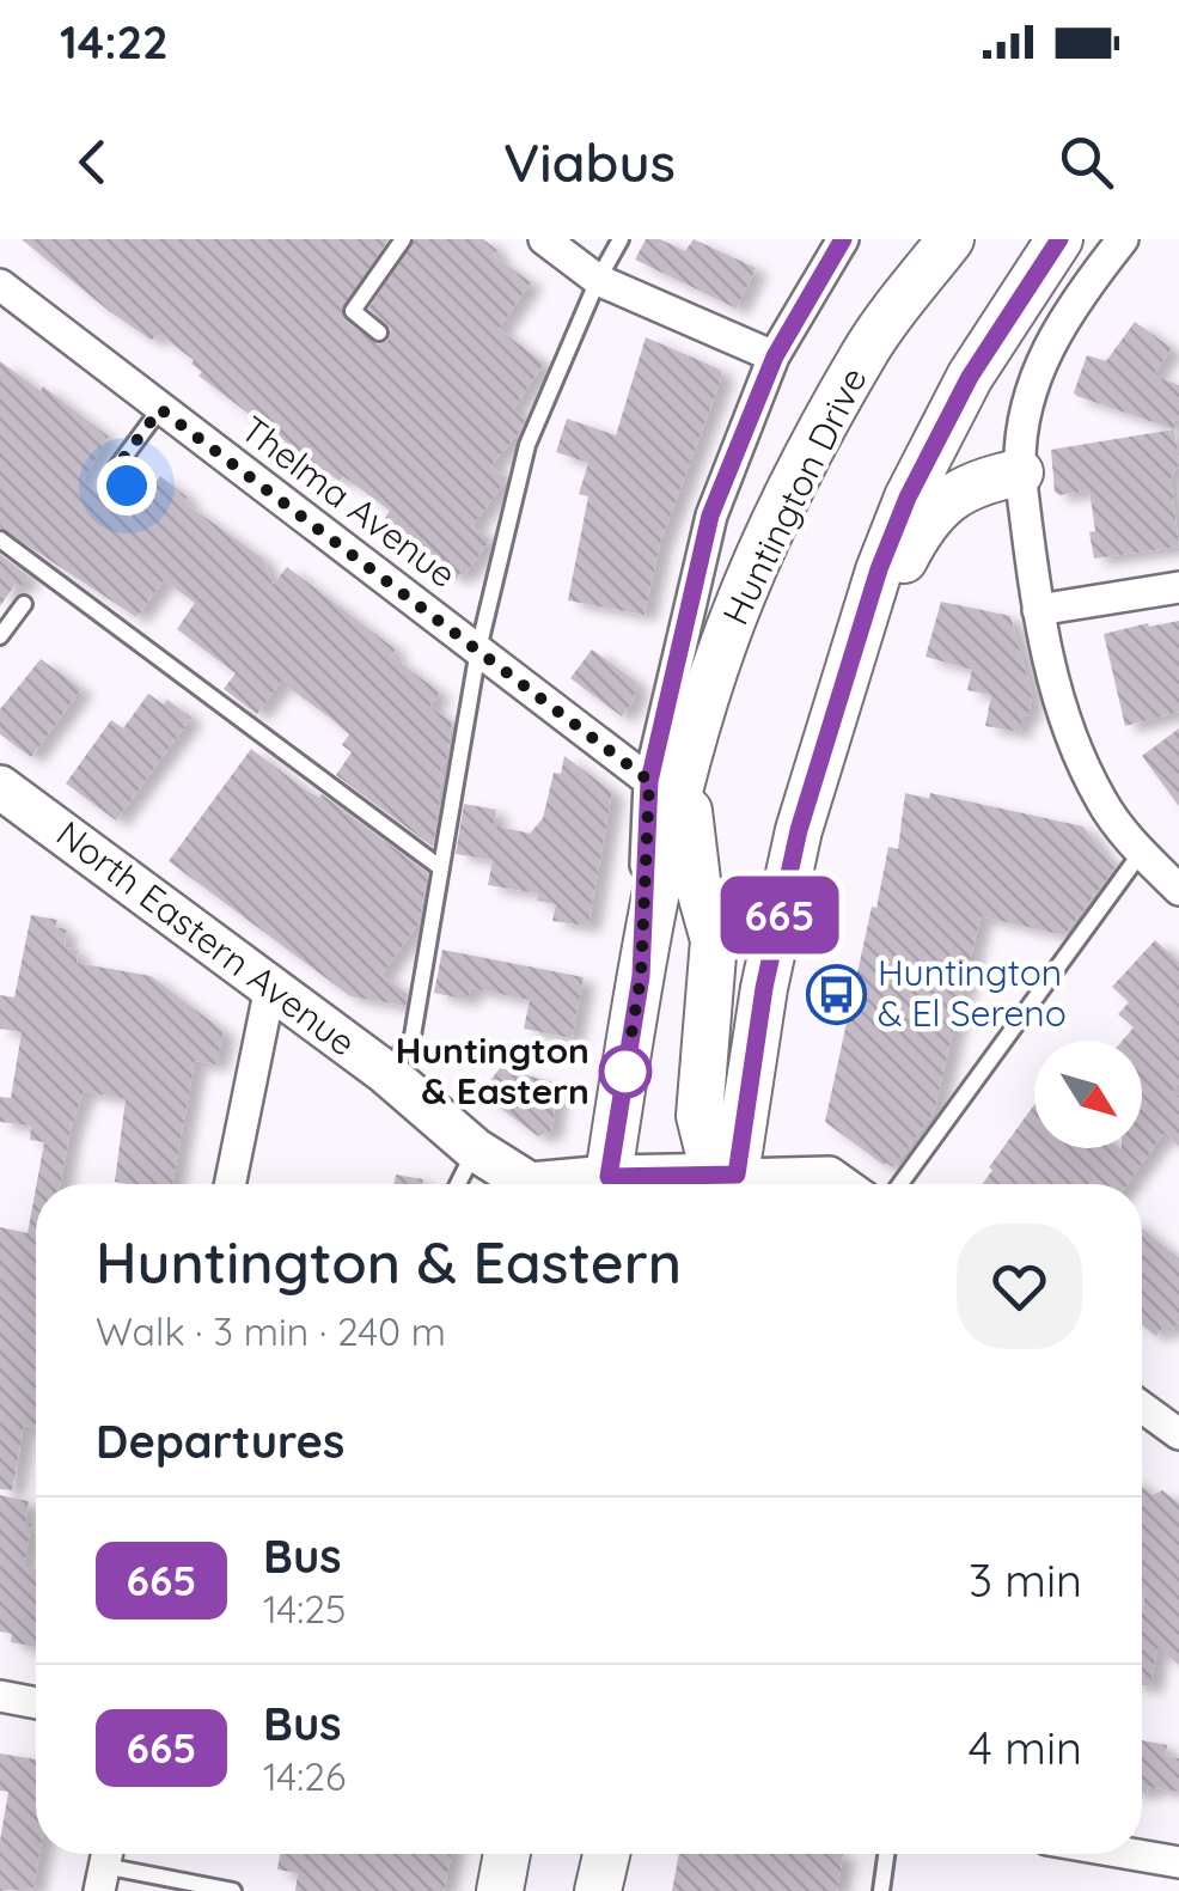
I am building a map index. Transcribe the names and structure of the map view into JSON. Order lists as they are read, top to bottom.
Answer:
{
  "streets": {
    "main road": ["Huntington Drive", "North Eastern Avenue"],
    "street": ["Thelma Avenue"]
  },
  "crossings": [
    ["Huntington Drive", "Thelma Avenue"]
  ],
  "places": {
    "bus stop": ["Huntington & El Sereno"],
    "other": ["Huntington & Eastern"]
  },
  "lines": ["bus line 665"],
  "north": "bottom right",
  "page": {
    "status": "14:22",
    "header": "Viabus",
    "on_map": "665",
    "heading": [
      ["Huntington & Eastern", "Walk · 3 min · 240 m"],
      "Departures"
    ],
    "list": [
      {
        "mark": "665",
        "name": "Bus",
        "note": "14:25",
        "value": "3 min"
      },
      {
        "mark": "665",
        "name": "Bus",
        "note": "14:26",
        "value": "4 min"
      }
    ]
  }
}
